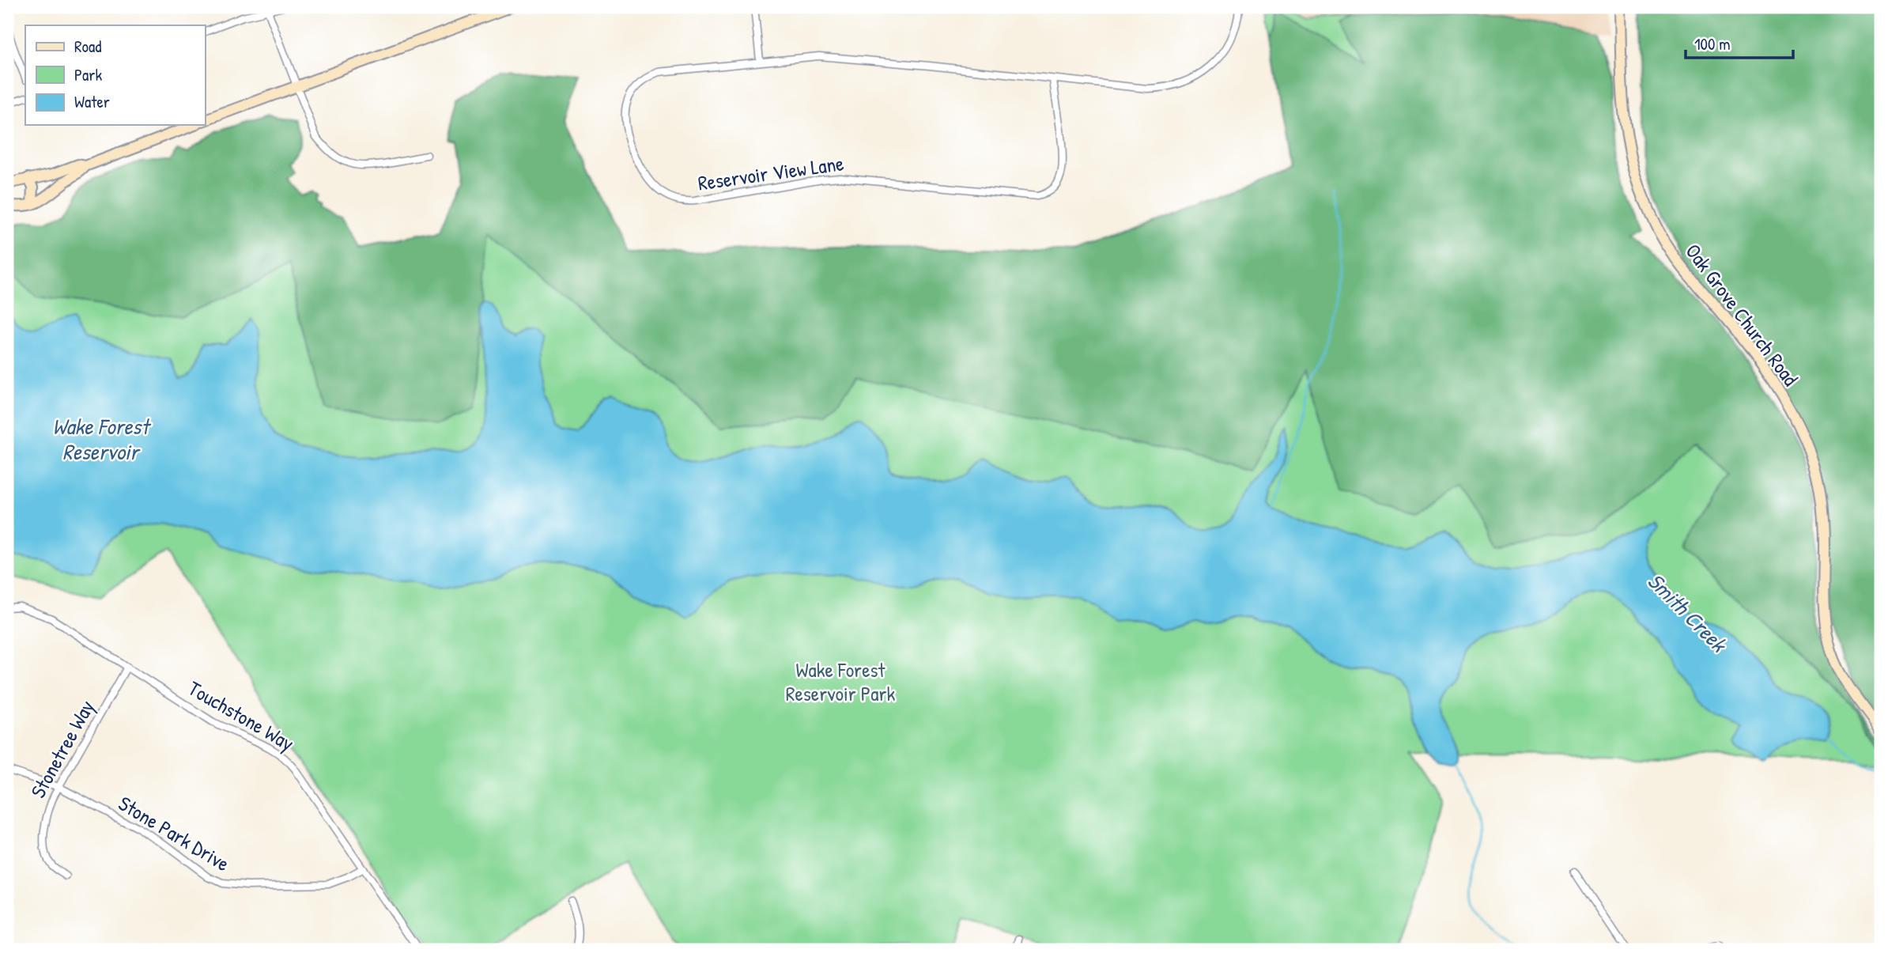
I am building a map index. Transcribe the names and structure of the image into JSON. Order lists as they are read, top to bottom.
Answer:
{
  "streets": {
    "main road": ["Oak Grove Church Road"],
    "street": [
      "Reservoir View Lane",
      "Touchstone Way",
      "Stonetree Way",
      "Stone Park Drive"
    ]
  },
  "crossings": [
    ["Touchstone Way", "Stonetree Way"],
    ["Touchstone Way", "Stone Park Drive"],
    ["Stonetree Way", "Stone Park Drive"]
  ],
  "water": ["Wake Forest Reservoir", "Smith Creek"],
  "parks": ["Wake Forest Reservoir Park"],
  "legend": ["Road", "Park", "Water"],
  "scale_bar": "100 m"
}
